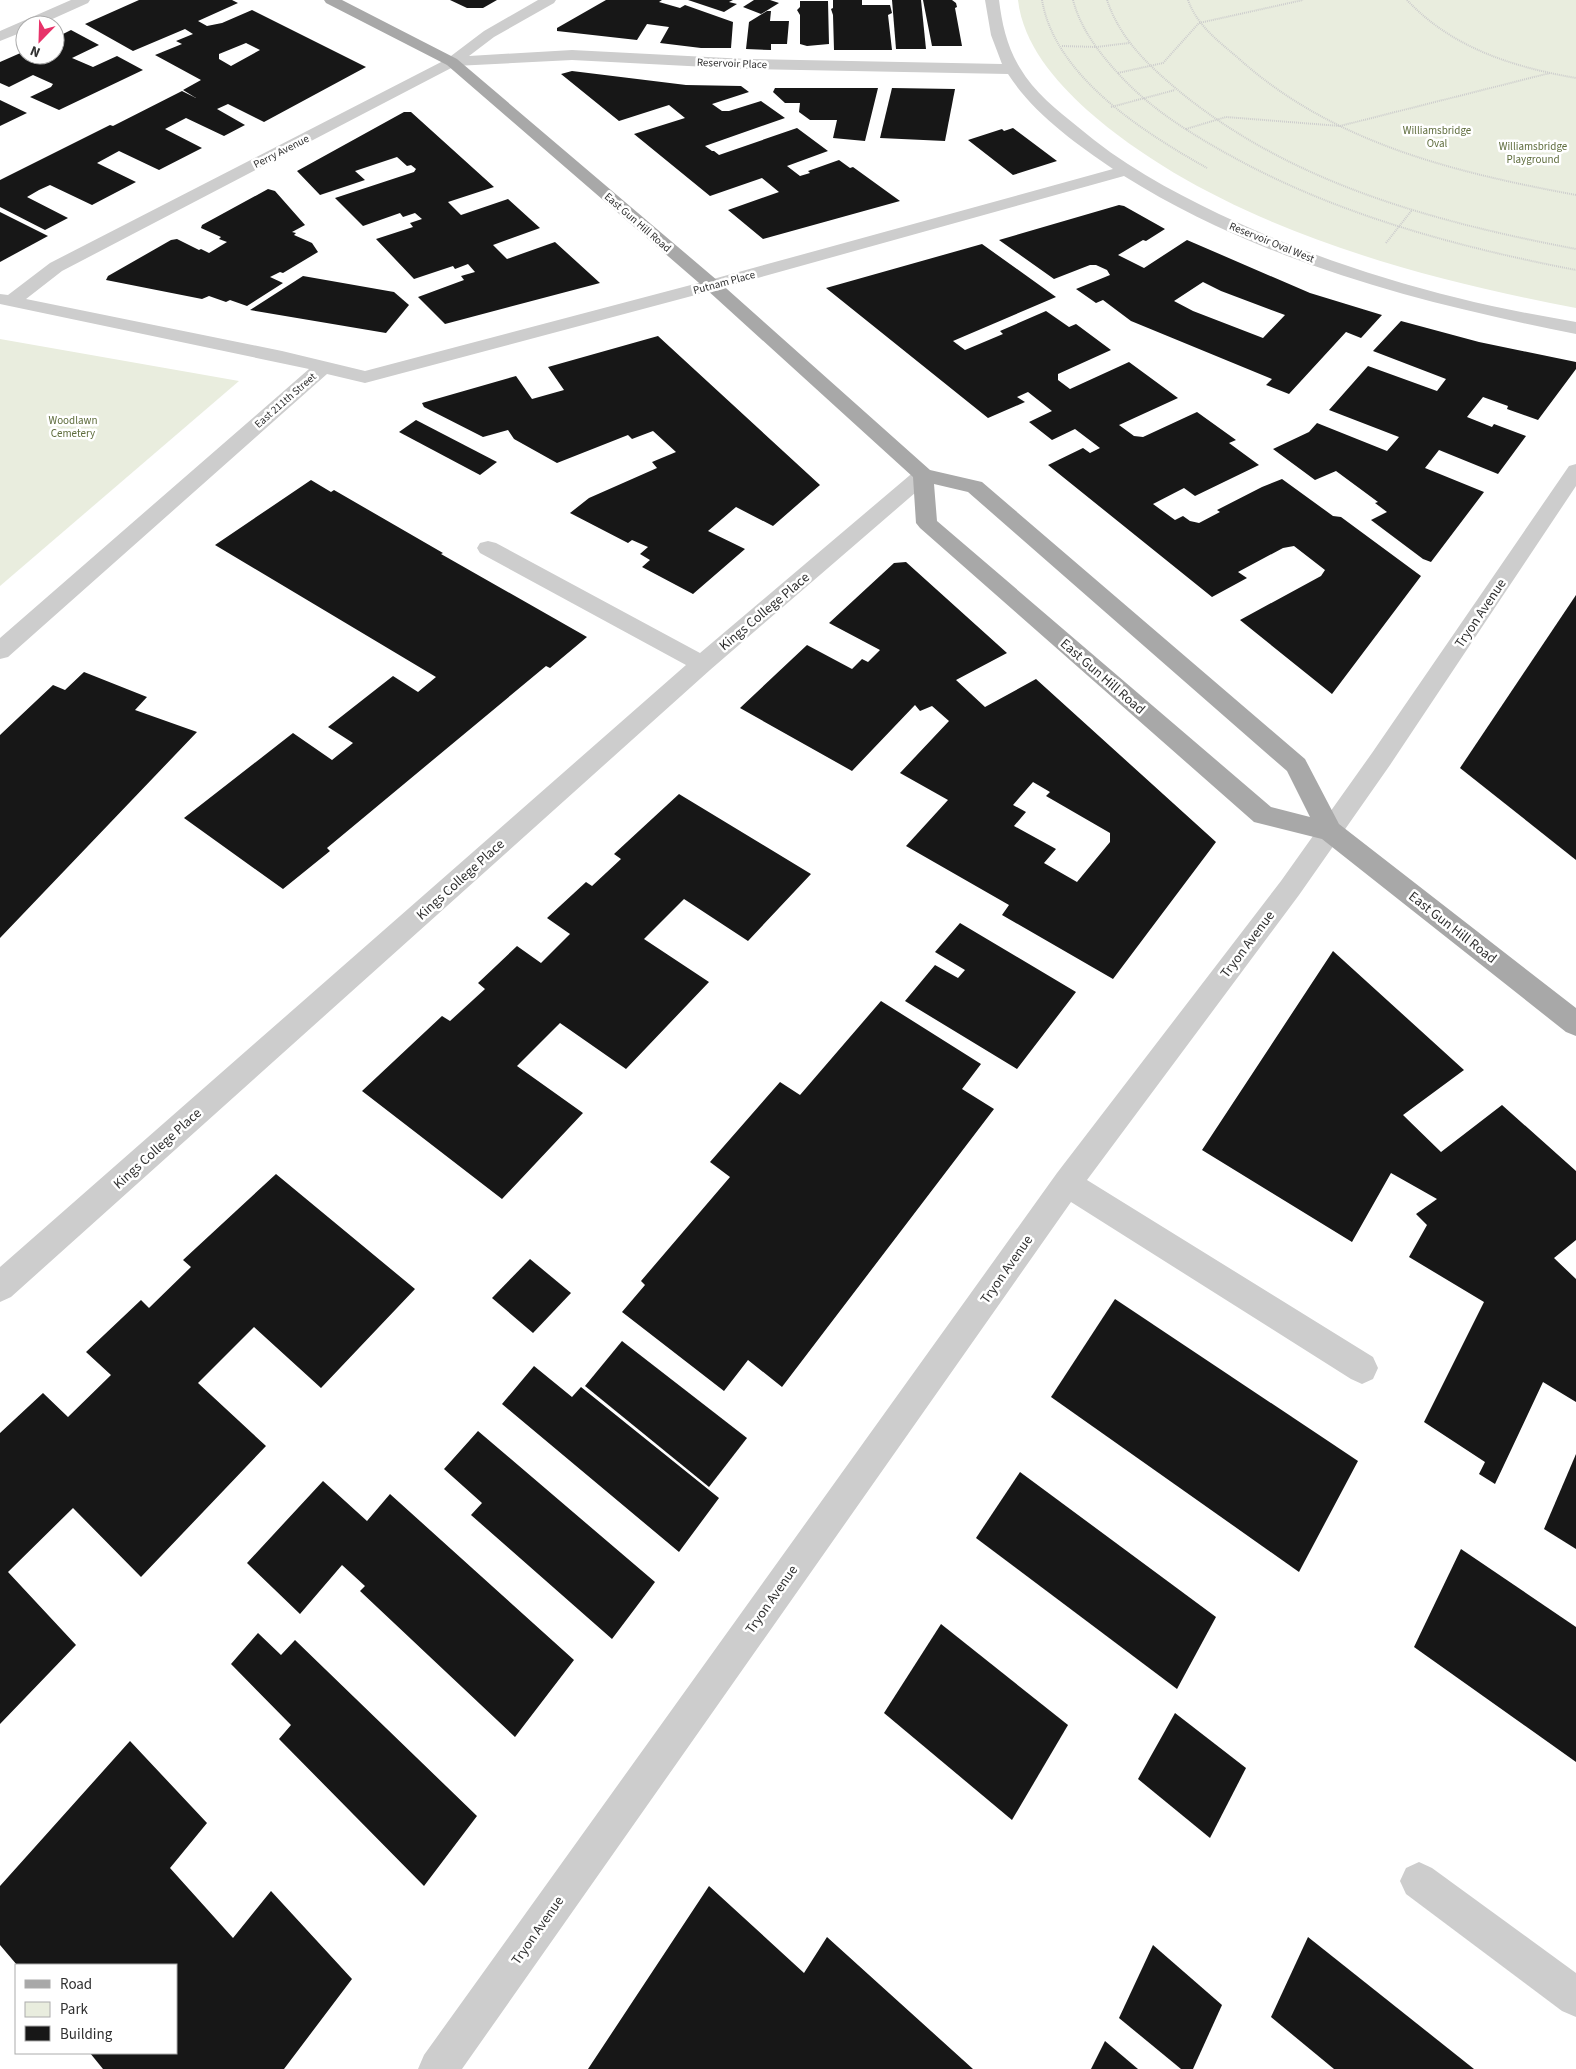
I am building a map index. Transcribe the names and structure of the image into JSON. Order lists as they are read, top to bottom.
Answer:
{
  "streets": {
    "main road": ["East Gun Hill Road"],
    "street": [
      "Reservoir Place",
      "Perry Avenue",
      "Reservoir Oval West",
      "Putnam Place",
      "East 211th Street",
      "Kings College Place",
      "Tryon Avenue"
    ]
  },
  "crossings": [
    ["Reservoir Place", "Perry Avenue"],
    ["Reservoir Place", "East Gun Hill Road"],
    ["Reservoir Place", "Reservoir Oval West"],
    ["Perry Avenue", "East Gun Hill Road"],
    ["Perry Avenue", "East 211th Street"],
    ["East Gun Hill Road", "Putnam Place"],
    ["East Gun Hill Road", "Kings College Place"],
    ["East Gun Hill Road", "Tryon Avenue"],
    ["Reservoir Oval West", "Putnam Place"],
    ["Putnam Place", "East 211th Street"]
  ],
  "parks": ["Williamsbridge Oval", "Williamsbridge Playground", "Woodlawn Cemetery"],
  "legend": ["Road", "Park", "Building"],
  "north": "bottom left"
}
